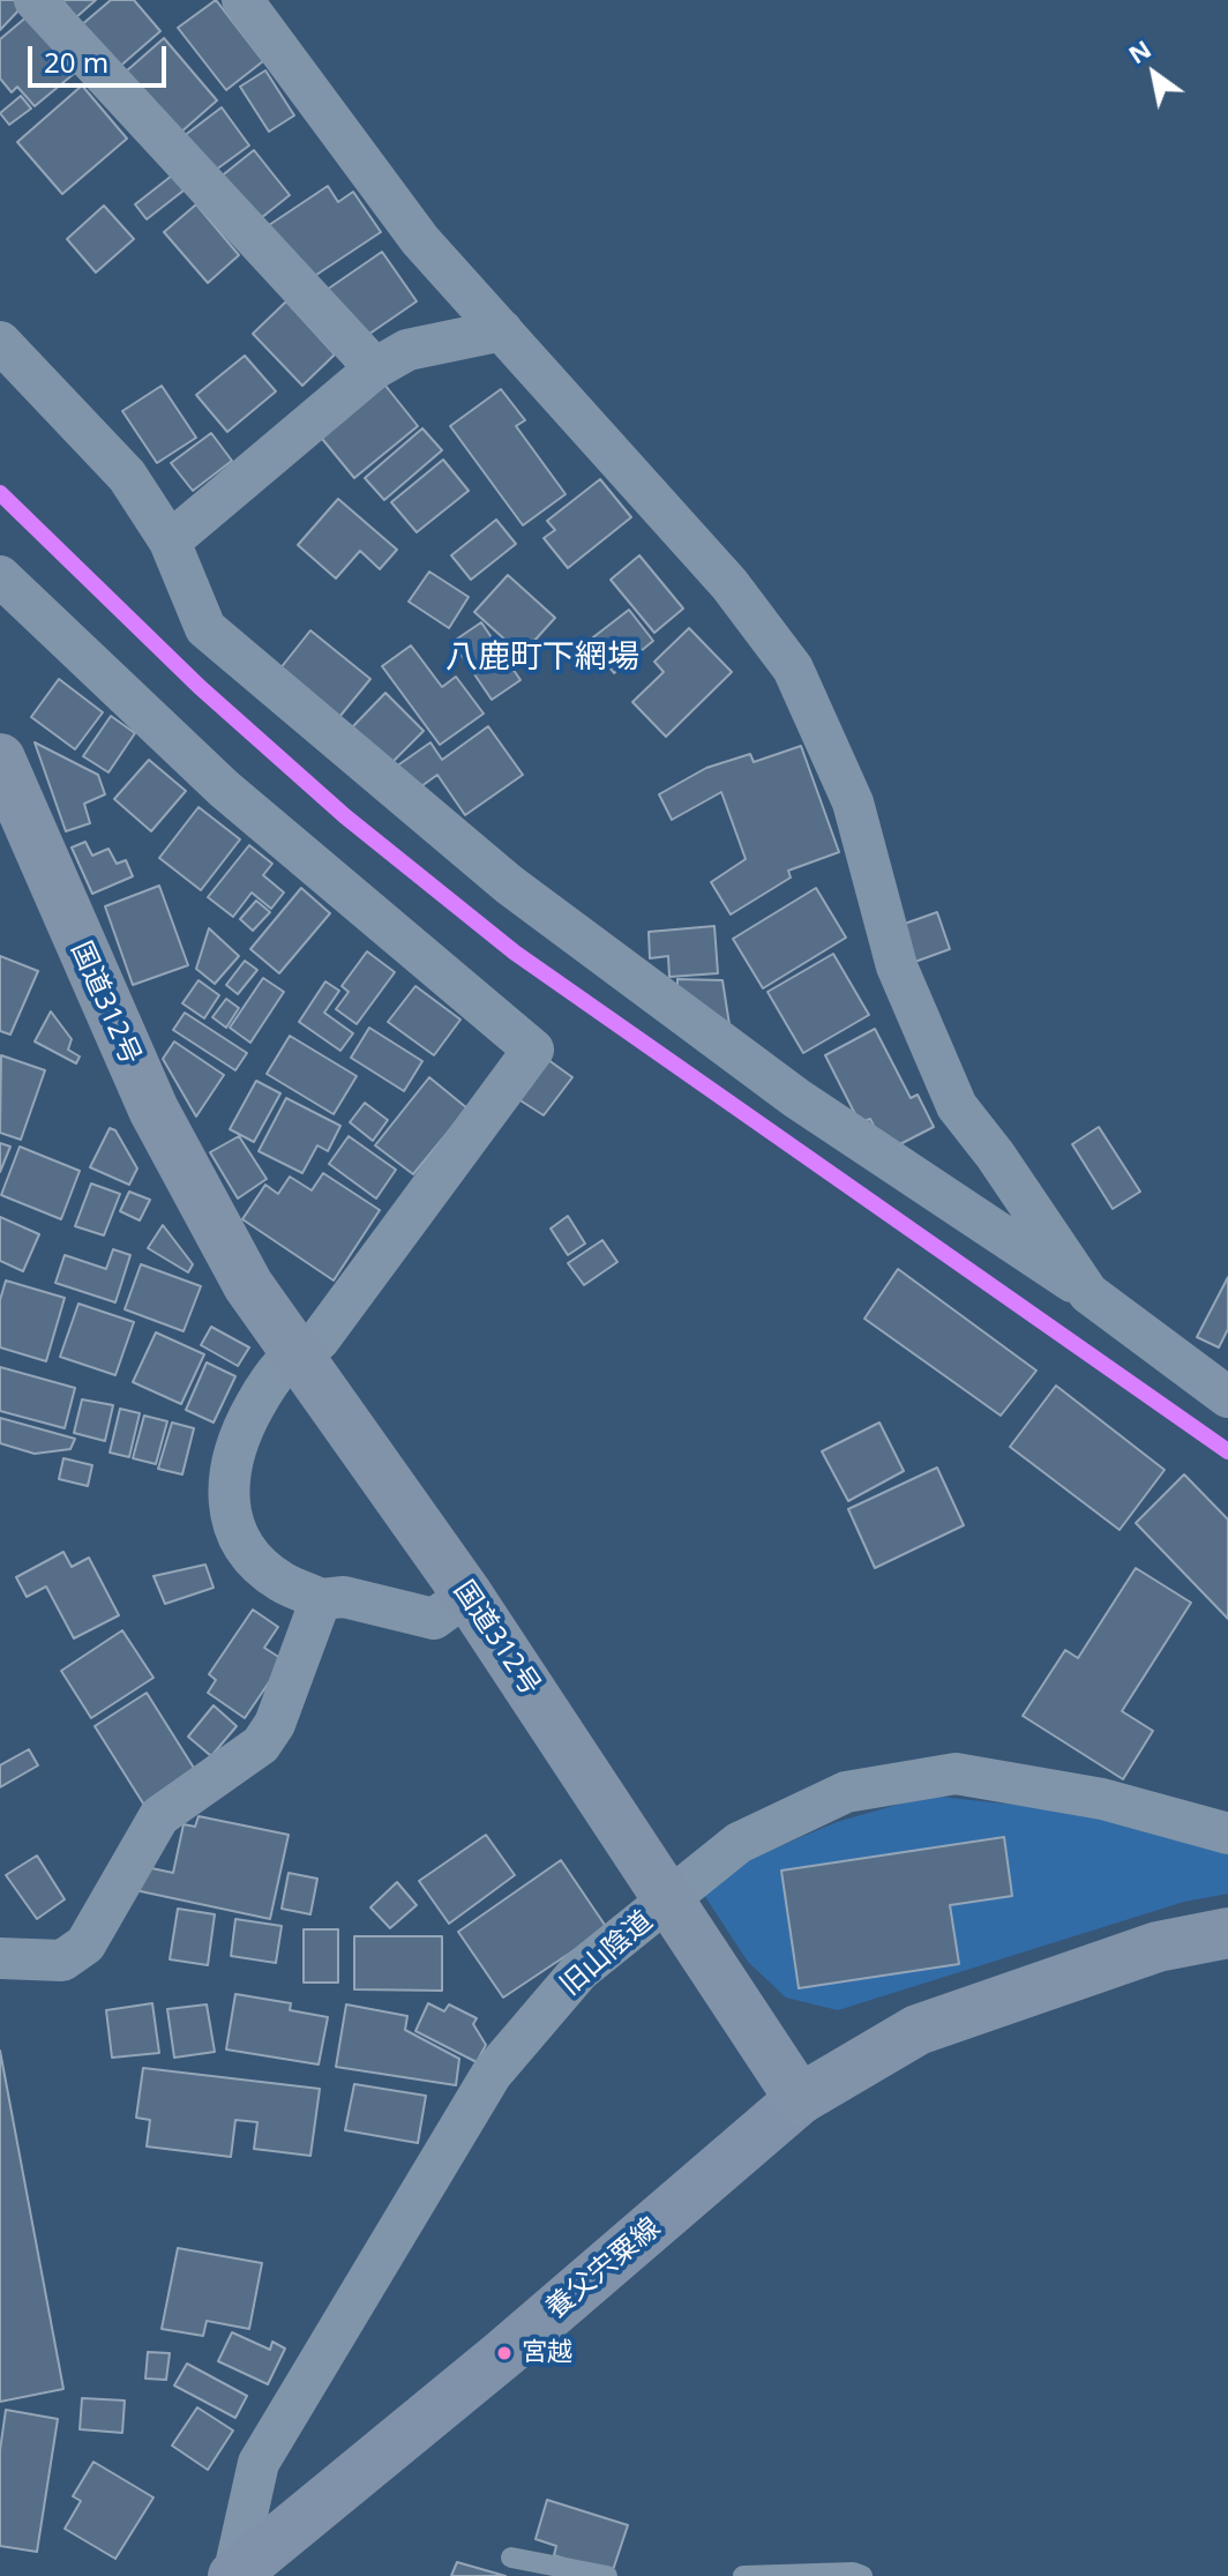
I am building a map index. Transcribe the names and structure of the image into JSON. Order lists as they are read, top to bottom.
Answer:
{
  "streets": {
    "highway": ["国道312号"],
    "main road": ["養父宍粟線"],
    "street": ["旧山陰道"]
  },
  "crossings": [
    ["国道312号", "旧山陰道"],
    ["国道312号", "養父宍粟線"],
    ["旧山陰道", "養父宍粟線"]
  ],
  "districts": ["八鹿町下網場"],
  "places": ["宮越"],
  "scale_bar": "20 m",
  "north": "top left"
}
